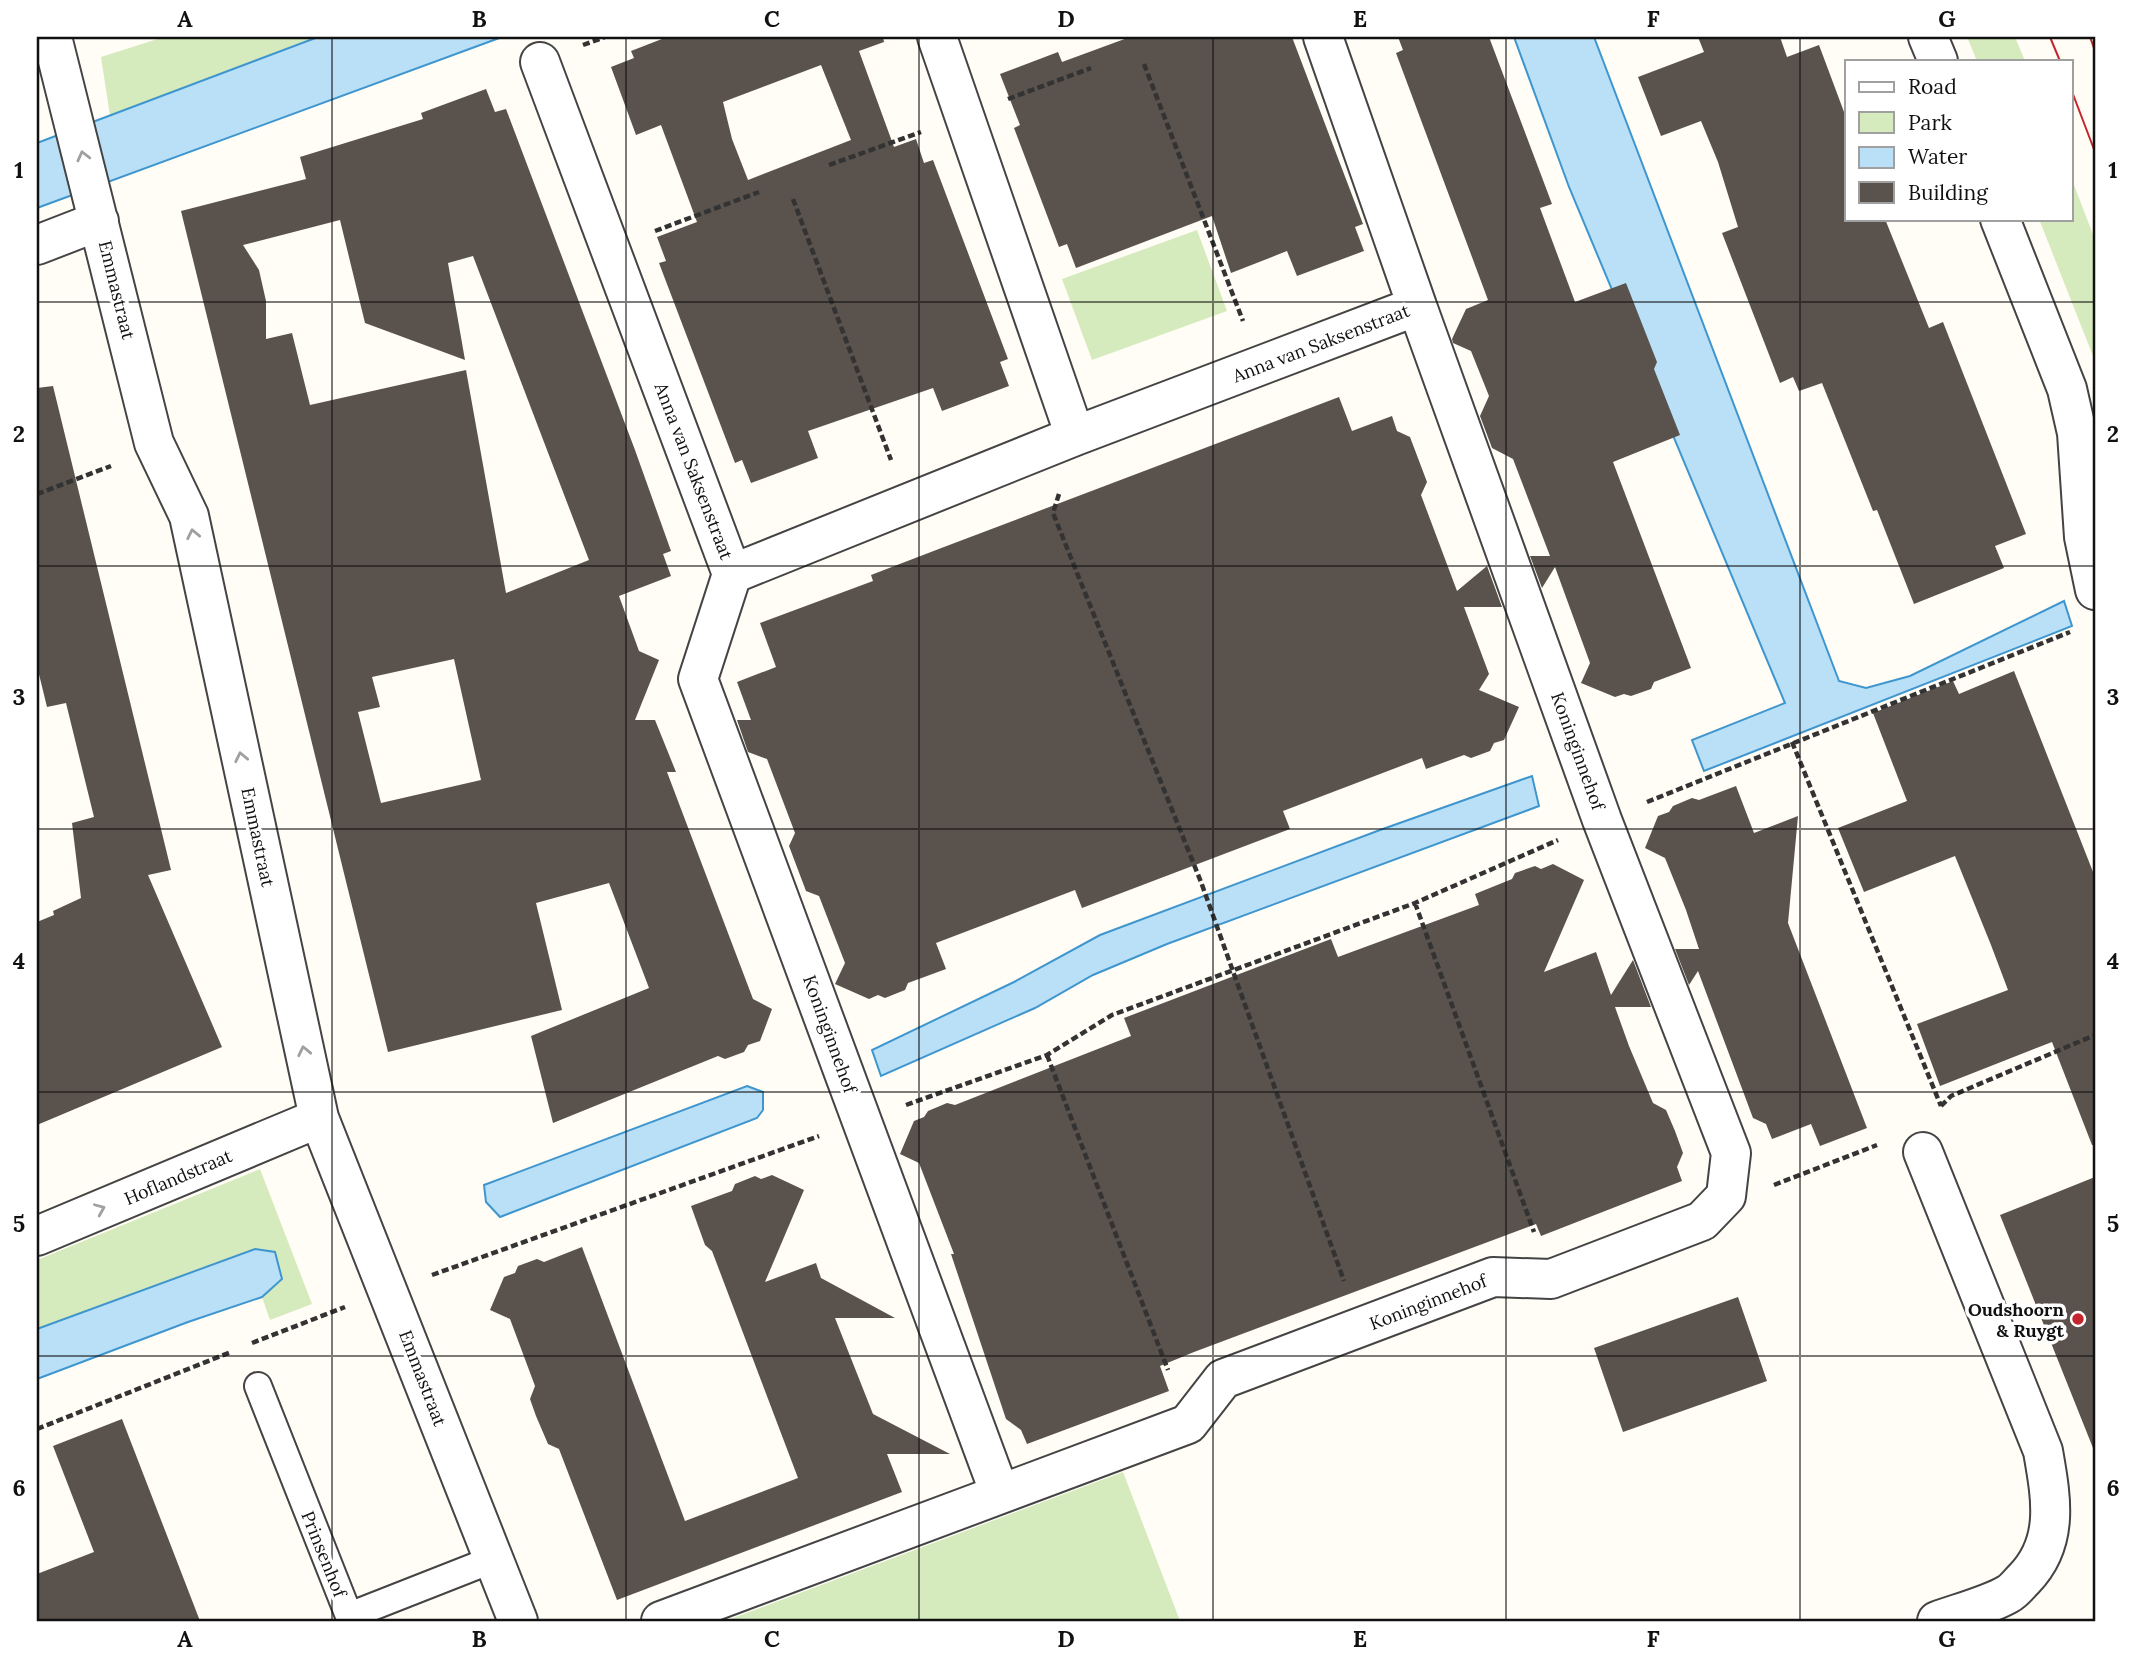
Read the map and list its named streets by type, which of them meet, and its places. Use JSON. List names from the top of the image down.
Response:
{
  "streets": {
    "street": [
      "Emmastraat",
      "Anna van Saksenstraat",
      "Koninginnehof",
      "Hoflandstraat"
    ],
    "lane": ["Prinsenhof"]
  },
  "crossings": [
    ["Emmastraat", "Hoflandstraat"],
    ["Emmastraat", "Prinsenhof"],
    ["Anna van Saksenstraat", "Koninginnehof"]
  ],
  "one_way": ["Emmastraat", "Hoflandstraat"],
  "places": ["Oudshoorn & Ruygt"],
  "legend": [
    "Road",
    "Park",
    "Water",
    "Building"
  ],
  "grid": {
    "columns": [
      "A",
      "B",
      "C",
      "D",
      "E",
      "F",
      "G"
    ],
    "rows": [
      "1",
      "2",
      "3",
      "4",
      "5",
      "6"
    ]
  }
}
